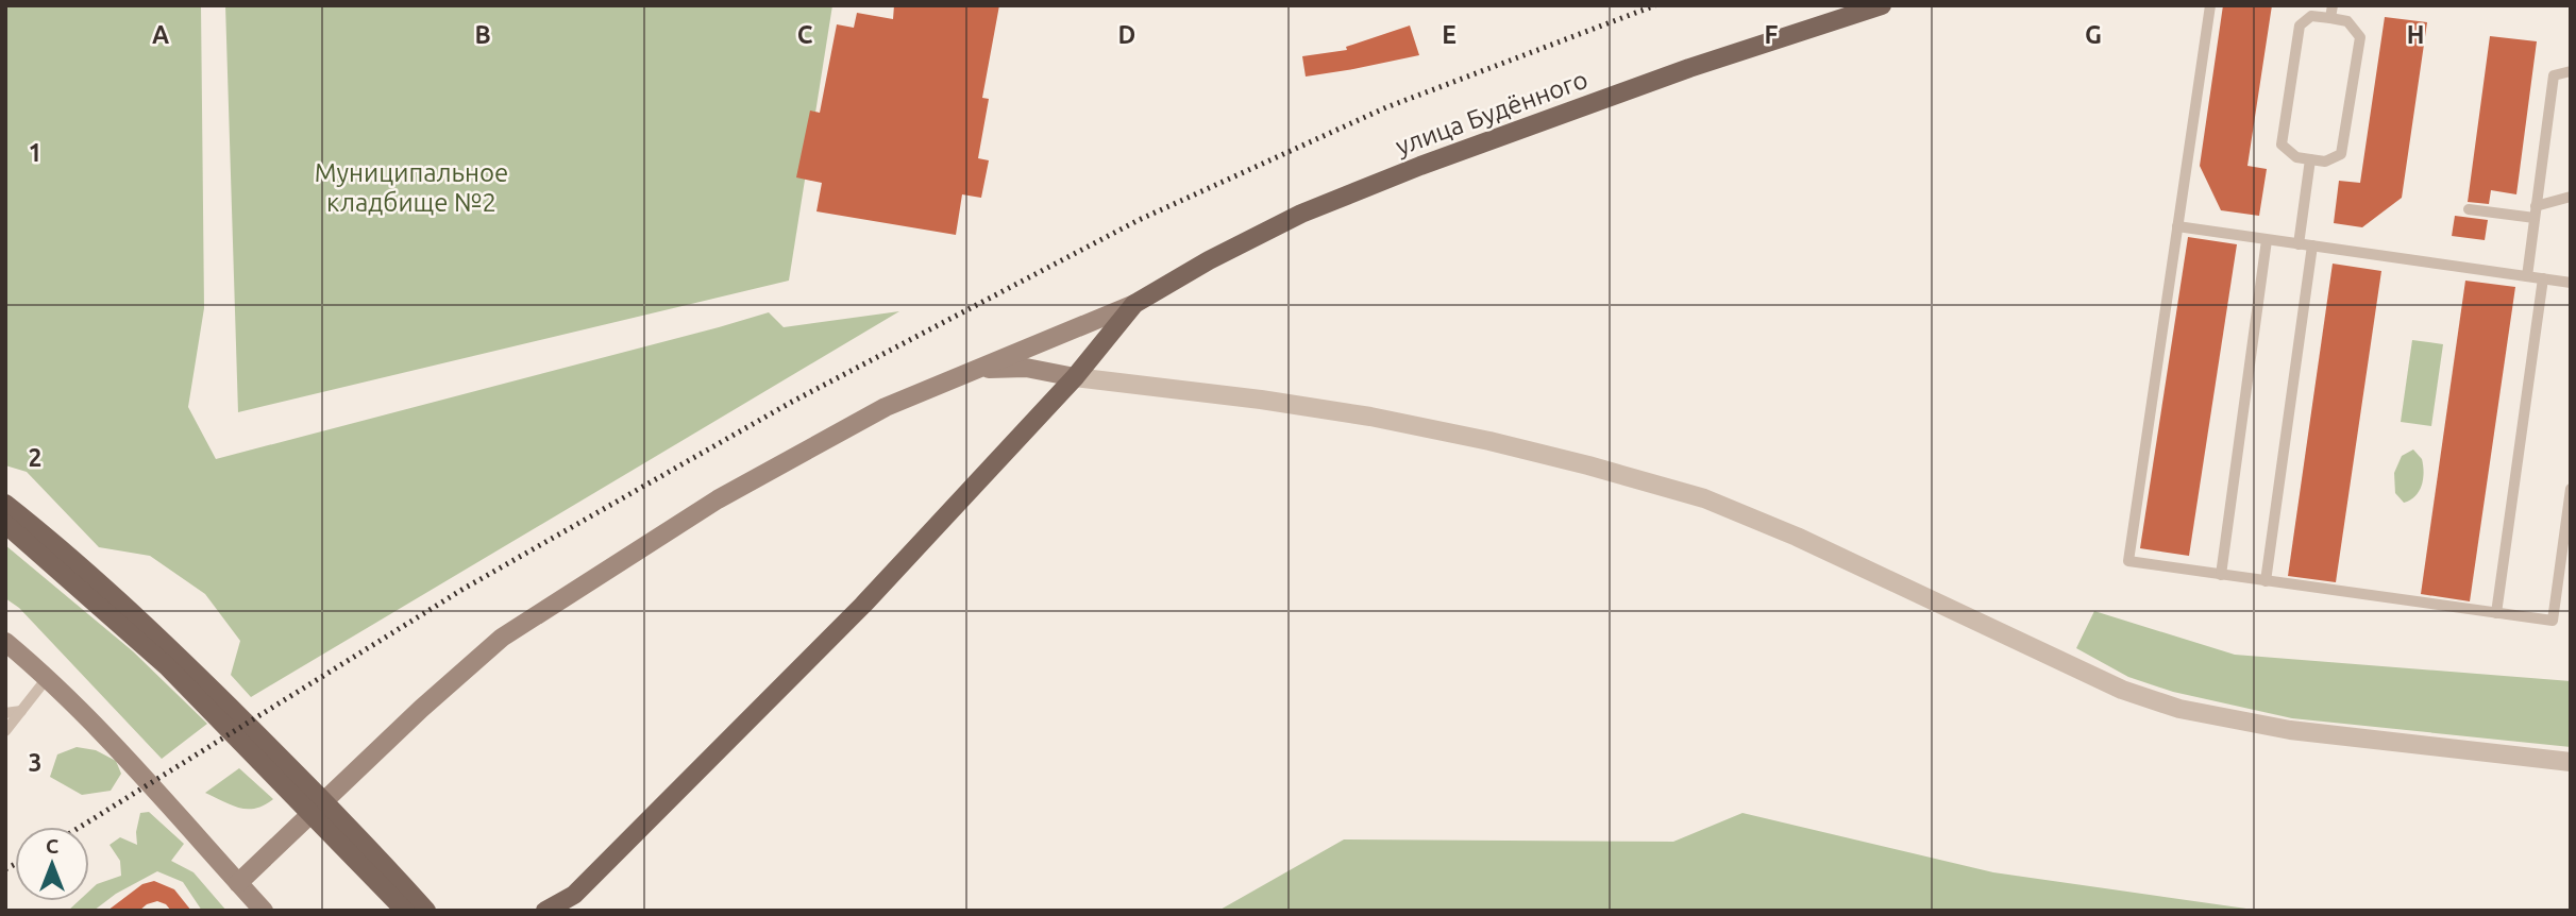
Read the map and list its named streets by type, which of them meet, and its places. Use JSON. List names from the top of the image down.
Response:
{
  "streets": {
    "main road": ["улица Будённого"]
  },
  "parks": ["Муниципальное кладбище №2"],
  "north": "top",
  "grid": {
    "columns": [
      "A",
      "B",
      "C",
      "D",
      "E",
      "F",
      "G",
      "H"
    ],
    "rows": ["1", "2", "3"]
  }
}
